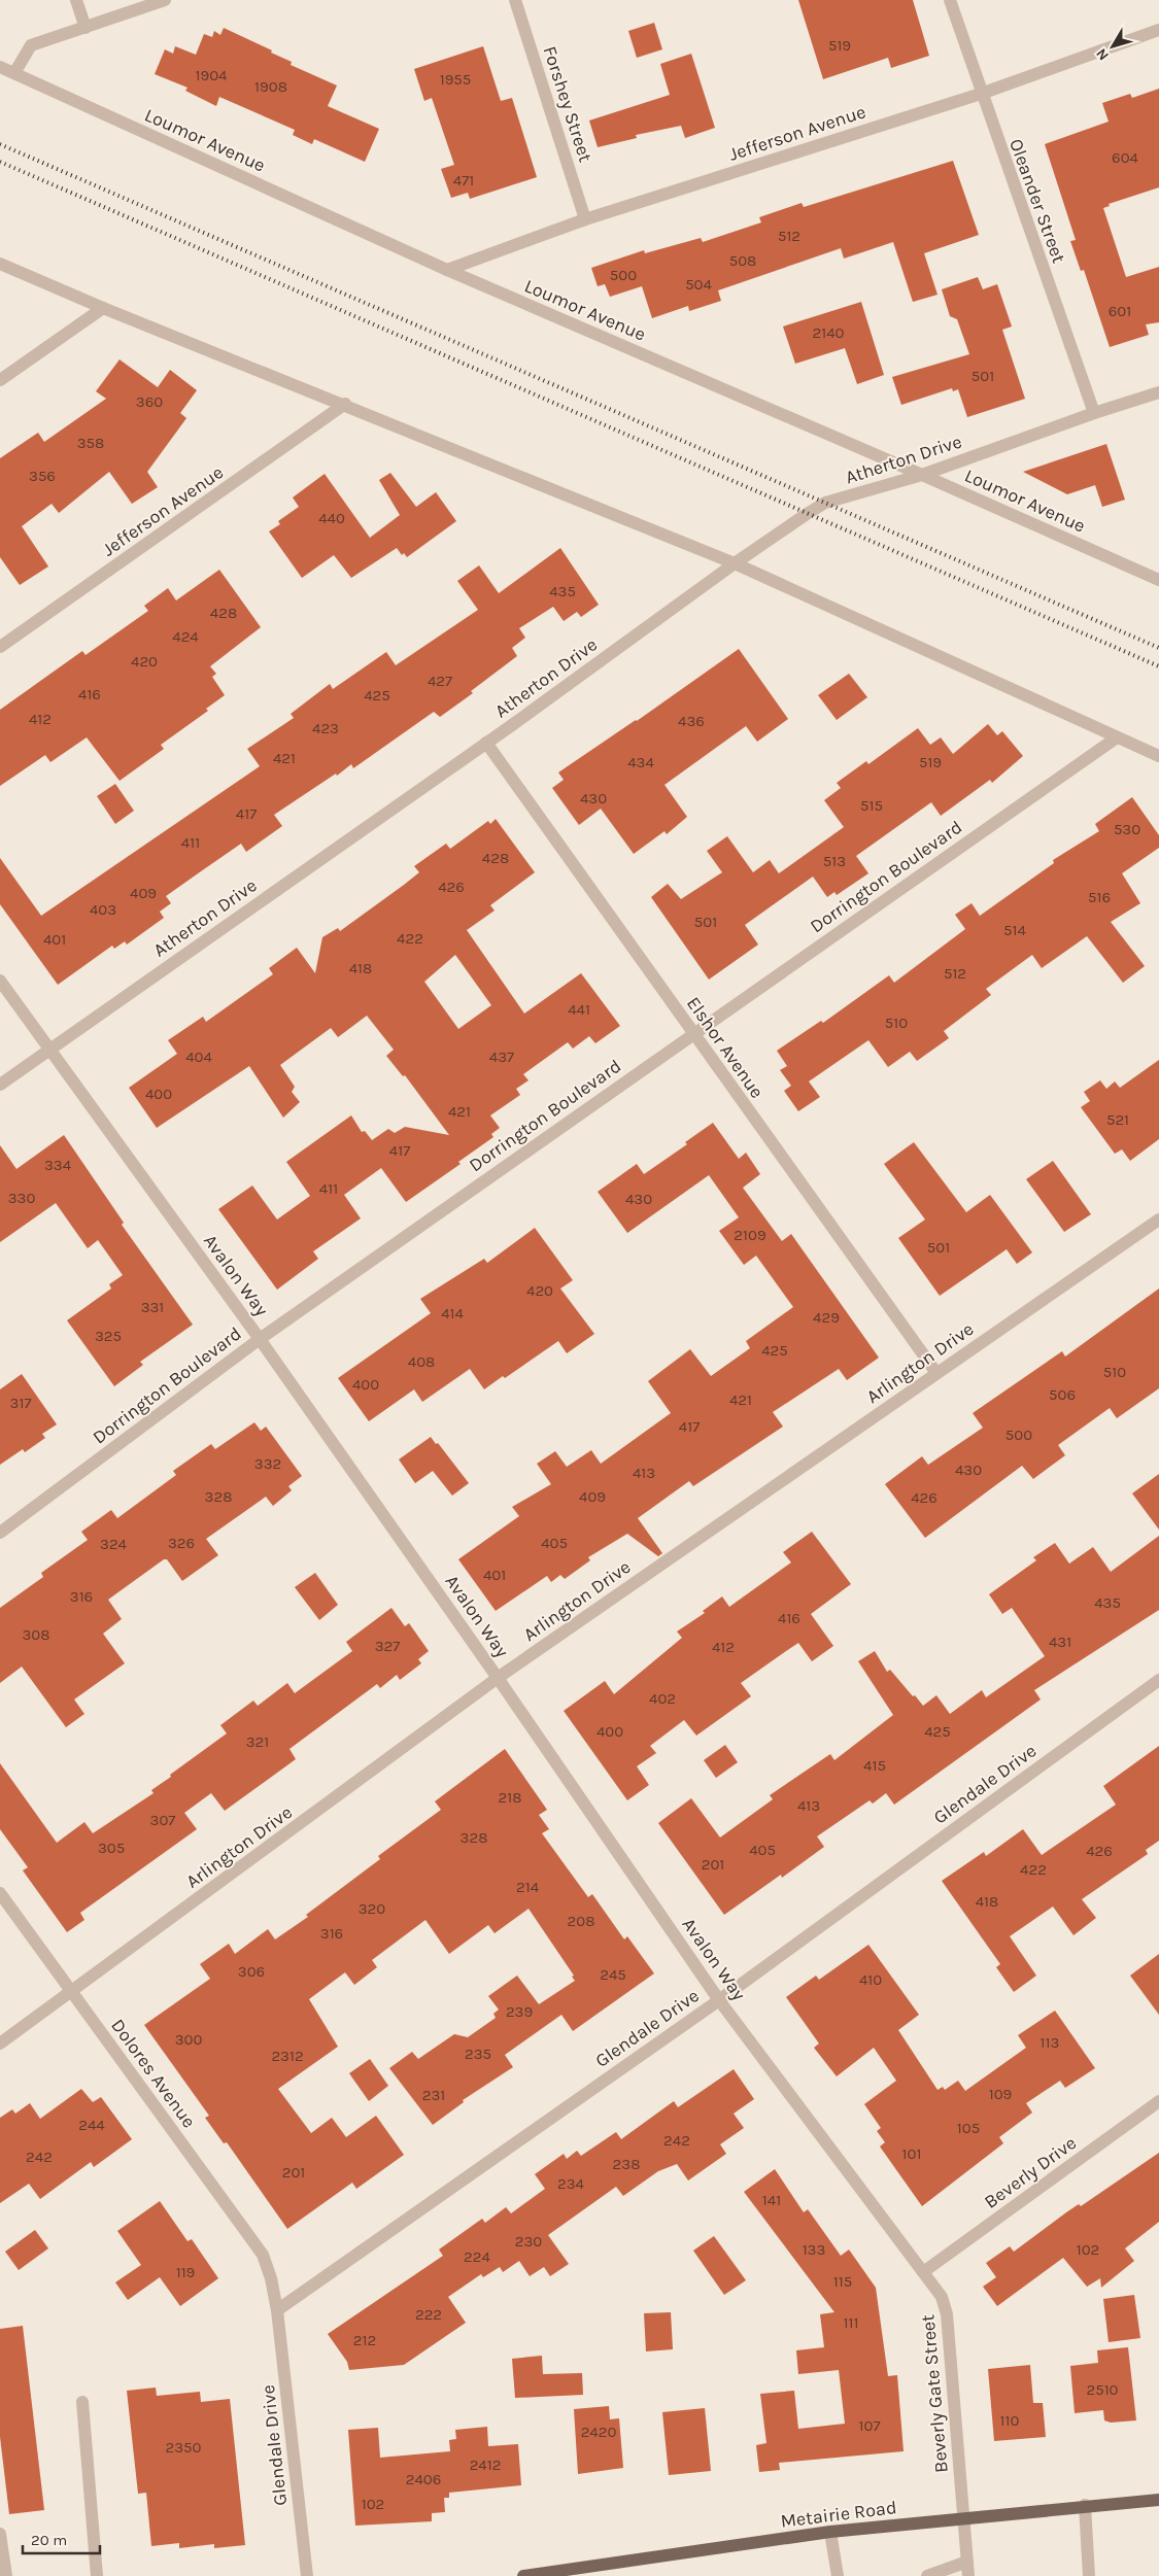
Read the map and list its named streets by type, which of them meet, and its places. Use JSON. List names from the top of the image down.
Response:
{
  "streets": {
    "main road": ["Metairie Road"],
    "street": [
      "Forshey Street",
      "Jefferson Avenue",
      "Loumor Avenue",
      "Oleander Street",
      "Atherton Drive",
      "Dorrington Boulevard",
      "Elshor Avenue",
      "Avalon Way",
      "Arlington Drive",
      "Glendale Drive",
      "Dolores Avenue",
      "Beverly Drive",
      "Beverly Gate Street"
    ]
  },
  "crossings": [
    ["Forshey Street", "Jefferson Avenue"],
    ["Jefferson Avenue", "Loumor Avenue"],
    ["Jefferson Avenue", "Oleander Street"],
    ["Loumor Avenue", "Atherton Drive"],
    ["Oleander Street", "Atherton Drive"],
    ["Atherton Drive", "Elshor Avenue"],
    ["Atherton Drive", "Avalon Way"],
    ["Dorrington Boulevard", "Elshor Avenue"],
    ["Dorrington Boulevard", "Avalon Way"],
    ["Elshor Avenue", "Arlington Drive"],
    ["Avalon Way", "Arlington Drive"],
    ["Avalon Way", "Glendale Drive"],
    ["Avalon Way", "Beverly Drive"],
    ["Avalon Way", "Beverly Gate Street"],
    ["Arlington Drive", "Dolores Avenue"],
    ["Glendale Drive", "Dolores Avenue"],
    ["Beverly Drive", "Beverly Gate Street"],
    ["Beverly Gate Street", "Metairie Road"]
  ],
  "house_numbers": [
    "519",
    "1904",
    "1955",
    "1908",
    "604",
    "471",
    "512",
    "508",
    "500",
    "504",
    "601",
    "2140",
    "501",
    "360",
    "358",
    "356",
    "440",
    "435",
    "428",
    "424",
    "420",
    "427",
    "416",
    "425",
    "412",
    "436",
    "423",
    "421",
    "434",
    "519",
    "430",
    "515",
    "417",
    "530",
    "411",
    "428",
    "513",
    "426",
    "409",
    "516",
    "403",
    "501",
    "514",
    "422",
    "401",
    "418",
    "512",
    "441",
    "510",
    "404",
    "437",
    "400",
    "421",
    "521",
    "417",
    "334",
    "411",
    "330",
    "430",
    "2109",
    "501",
    "420",
    "331",
    "414",
    "429",
    "325",
    "425",
    "408",
    "510",
    "400",
    "506",
    "421",
    "317",
    "417",
    "500",
    "332",
    "430",
    "413",
    "328",
    "409",
    "426",
    "326",
    "405",
    "324",
    "401",
    "316",
    "435",
    "416",
    "308",
    "431",
    "327",
    "412",
    "402",
    "400",
    "425",
    "321",
    "415",
    "218",
    "413",
    "307",
    "328",
    "305",
    "405",
    "426",
    "201",
    "422",
    "214",
    "418",
    "320",
    "208",
    "316",
    "306",
    "245",
    "410",
    "239",
    "300",
    "113",
    "235",
    "2312",
    "109",
    "231",
    "244",
    "105",
    "242",
    "101",
    "242",
    "238",
    "201",
    "234",
    "141",
    "230",
    "133",
    "102",
    "224",
    "119",
    "115",
    "222",
    "111",
    "212",
    "2510",
    "110",
    "107",
    "2420",
    "2350",
    "2412",
    "2406",
    "102"
  ],
  "scale_bar": "20 m",
  "north": "bottom left"
}
